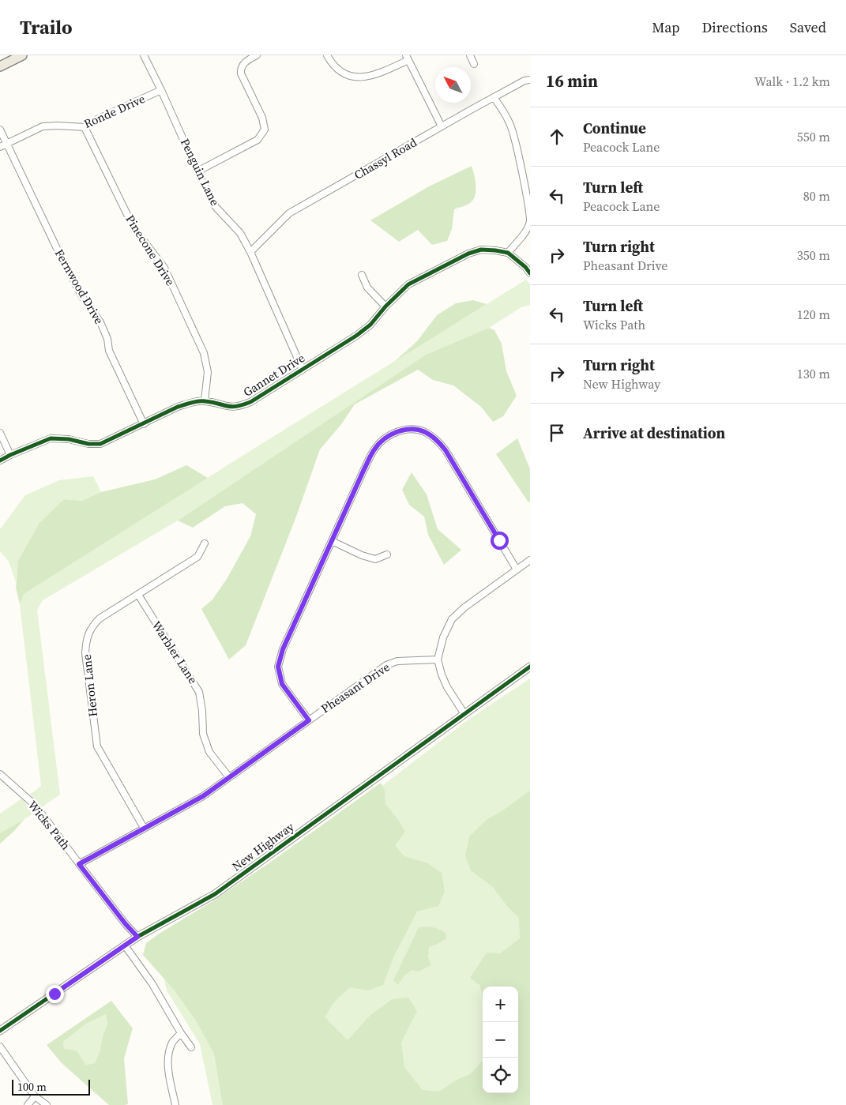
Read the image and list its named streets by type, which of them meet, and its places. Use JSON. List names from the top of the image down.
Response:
{
  "streets": {
    "street": [
      "Ronde Drive",
      "Chassyl Road",
      "Penguin Lane",
      "Pinecone Drive",
      "Fernwood Drive",
      "Gannet Drive",
      "Warbler Lane",
      "Heron Lane",
      "Pheasant Drive",
      "Wicks Path",
      "New Highway"
    ]
  },
  "crossings": [
    ["Ronde Drive", "Penguin Lane"],
    ["Ronde Drive", "Pinecone Drive"],
    ["Ronde Drive", "Fernwood Drive"],
    ["Chassyl Road", "Penguin Lane"],
    ["Penguin Lane", "Gannet Drive"],
    ["Pinecone Drive", "Gannet Drive"],
    ["Fernwood Drive", "Gannet Drive"],
    ["Warbler Lane", "Heron Lane"],
    ["Warbler Lane", "Pheasant Drive"],
    ["Heron Lane", "Pheasant Drive"],
    ["Pheasant Drive", "Wicks Path"],
    ["Wicks Path", "New Highway"]
  ],
  "scale_bar": "100 m",
  "north": "top left",
  "page": {
    "header": "Trailo",
    "nav": ["Map", "Directions", "Saved"],
    "heading": ["16 min", "Walk · 1.2 km"],
    "list": [
      ["Continue", "Peacock Lane", "550 m"],
      ["Turn left", "Peacock Lane", "80 m"],
      ["Turn right", "Pheasant Drive", "350 m"],
      ["Turn left", "Wicks Path", "120 m"],
      ["Turn right", "New Highway", "130 m"],
      "Arrive at destination"
    ],
    "map_buttons": ["+", "−"],
    "scale": "100 m"
  }
}
